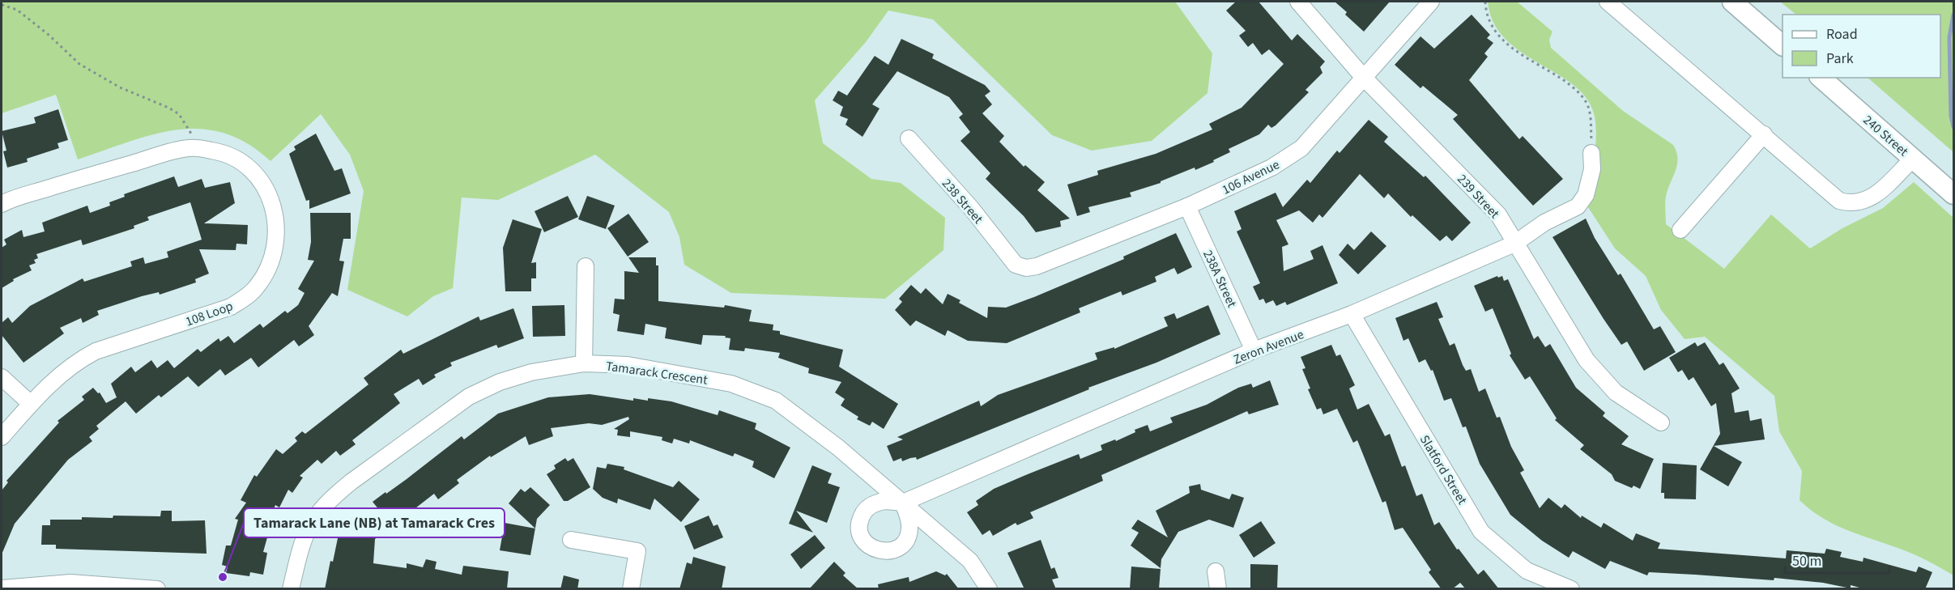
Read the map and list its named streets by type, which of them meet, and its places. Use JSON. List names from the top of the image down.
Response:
{
  "streets": {
    "main road": ["240 Street"],
    "street": [
      "106 Avenue",
      "239 Street",
      "238 Street",
      "238A Street",
      "108 Loop",
      "Zeron Avenue",
      "Tamarack Crescent",
      "Slatford Street"
    ]
  },
  "crossings": [
    ["106 Avenue", "239 Street"],
    ["106 Avenue", "238 Street"],
    ["106 Avenue", "238A Street"],
    ["239 Street", "Zeron Avenue"],
    ["238A Street", "Zeron Avenue"],
    ["Zeron Avenue", "Tamarack Crescent"],
    ["Zeron Avenue", "Slatford Street"]
  ],
  "places": ["Tamarack Lane (NB) at Tamarack Cres"],
  "legend": ["Road", "Park"],
  "scale_bar": "50 m"
}
